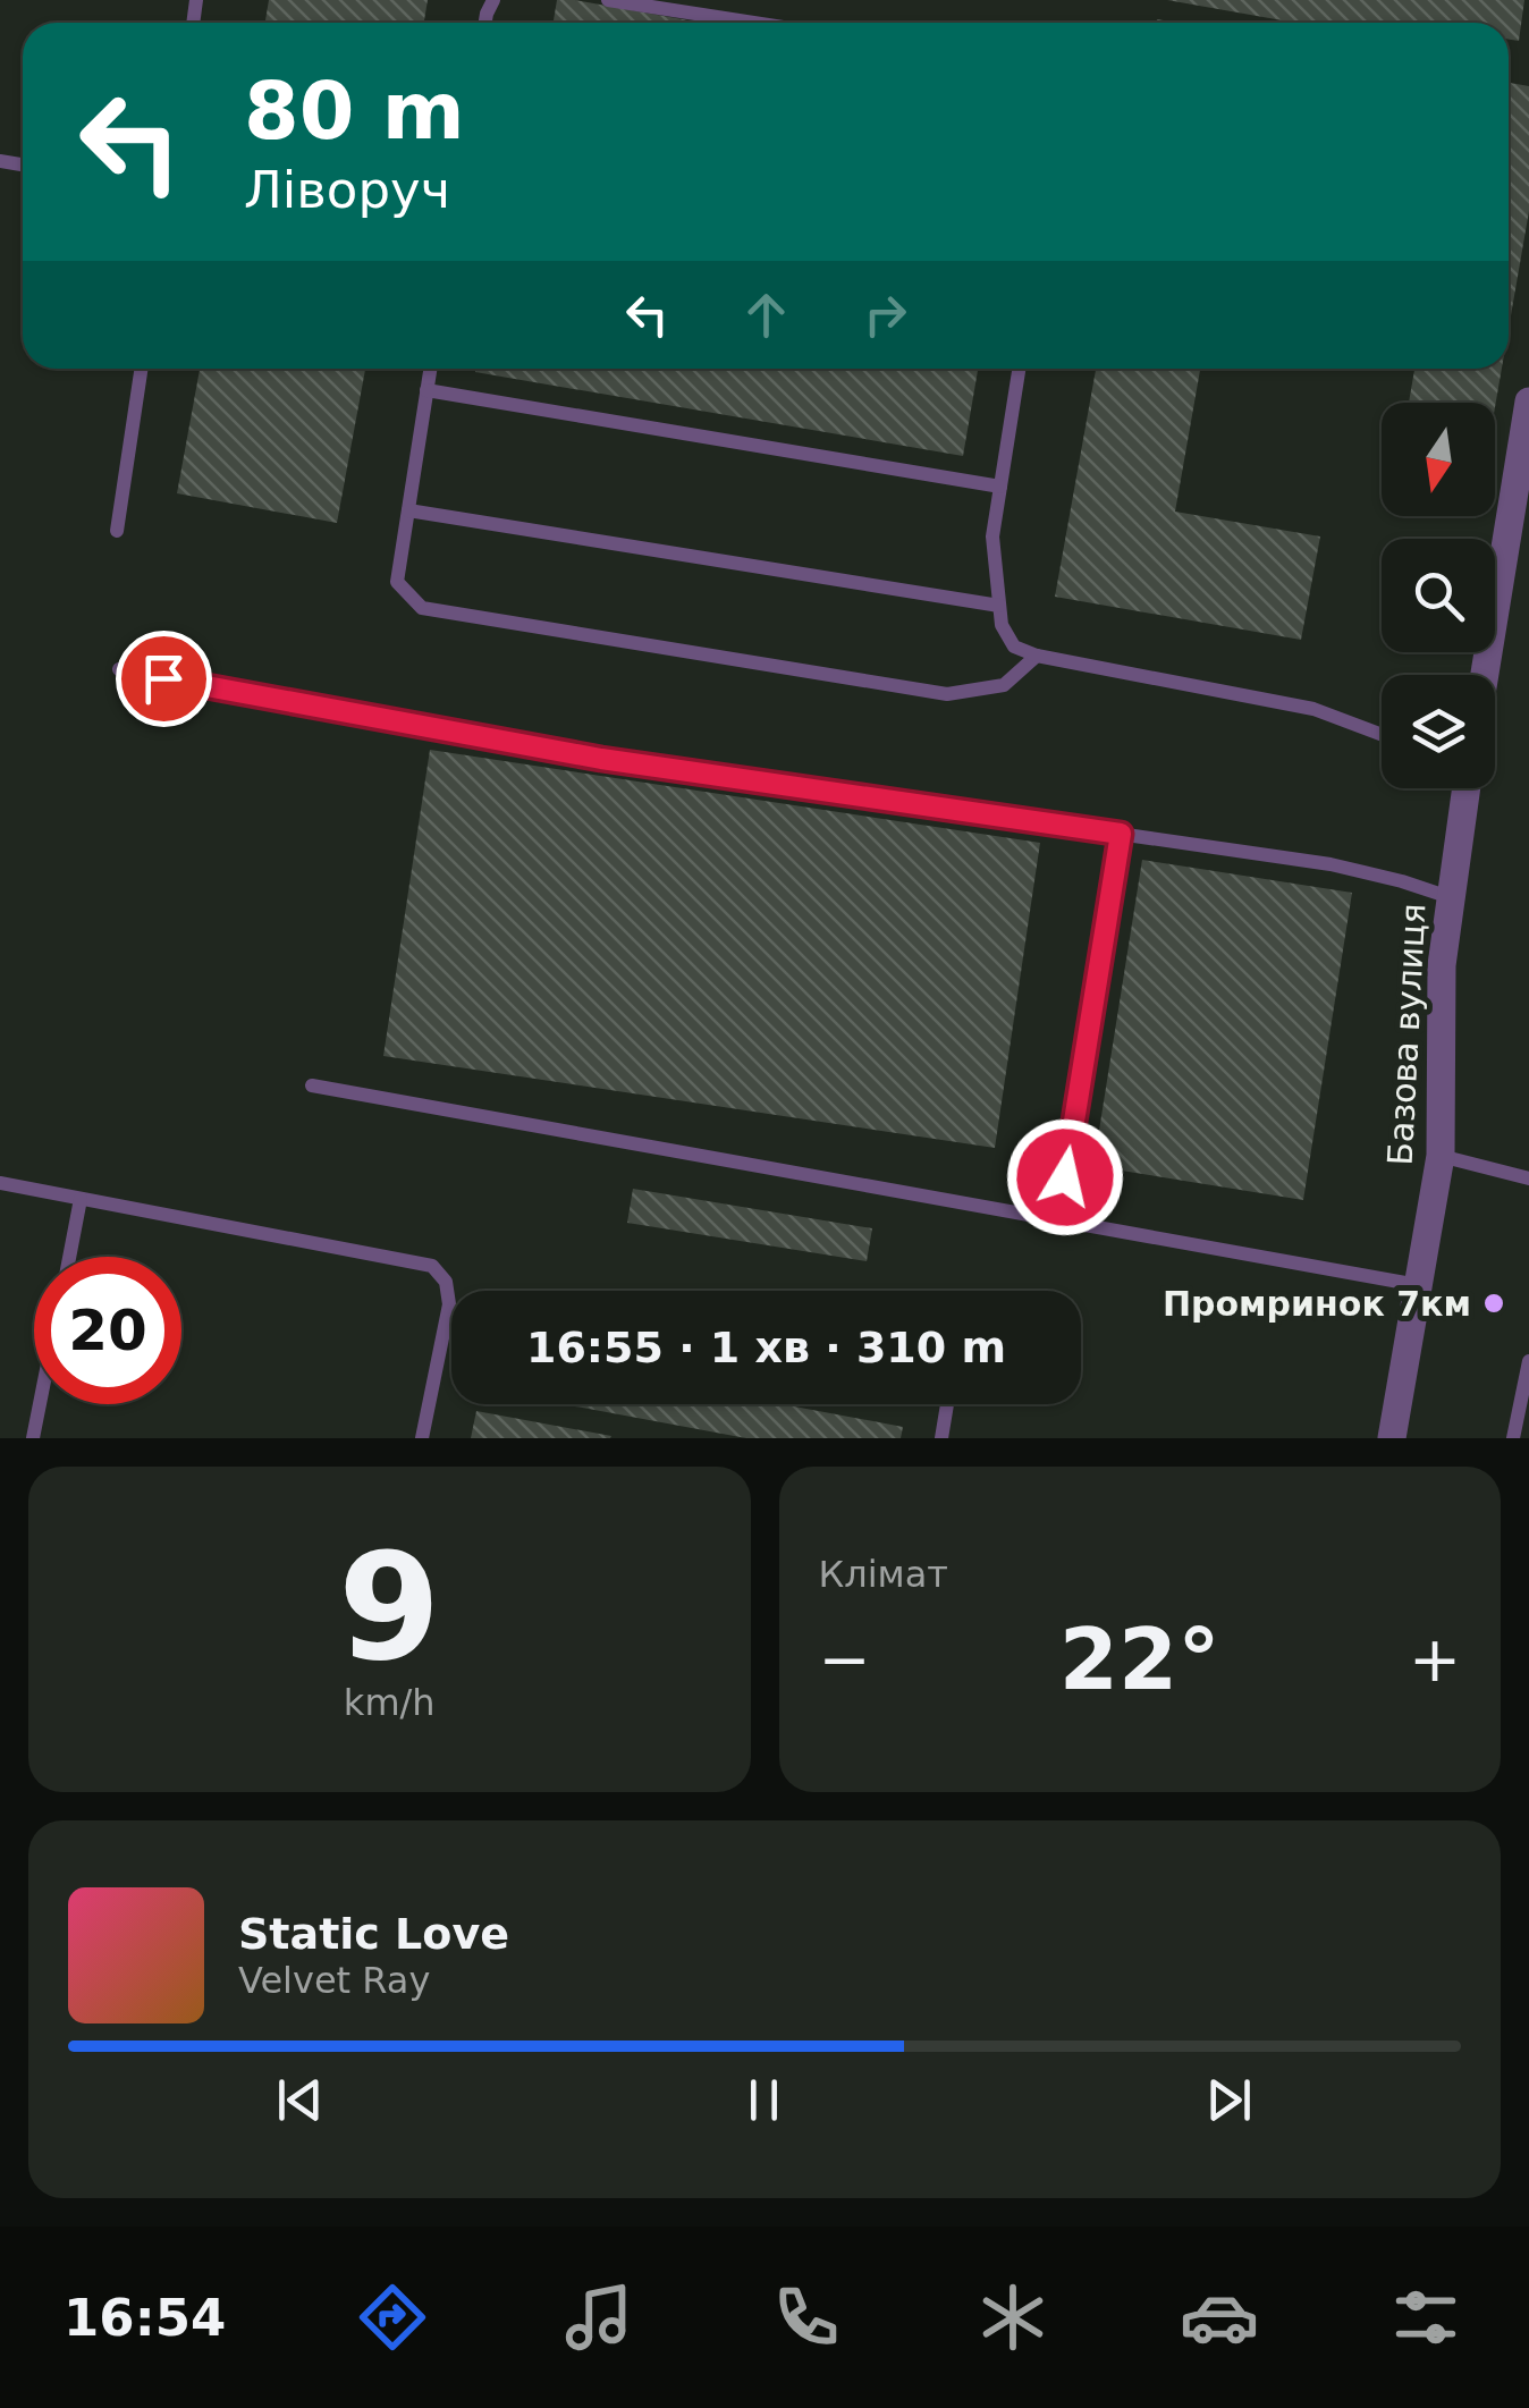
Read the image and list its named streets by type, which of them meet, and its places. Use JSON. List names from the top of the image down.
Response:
{
  "streets": {
    "street": ["Базова вулиця"]
  },
  "places": ["Промринок 7км"],
  "north": "bottom",
  "page": {
    "turn": ["80 m", "Ліворуч"],
    "limit": "20",
    "trip": "16:55 · 1 хв · 310 m",
    "tile": [
      ["9", "km/h"],
      "Клімат"
    ],
    "heat": ["−", "22°", "+"],
    "song": ["Static Love", "Velvet Ray"],
    "tabs": "16:54"
  }
}
